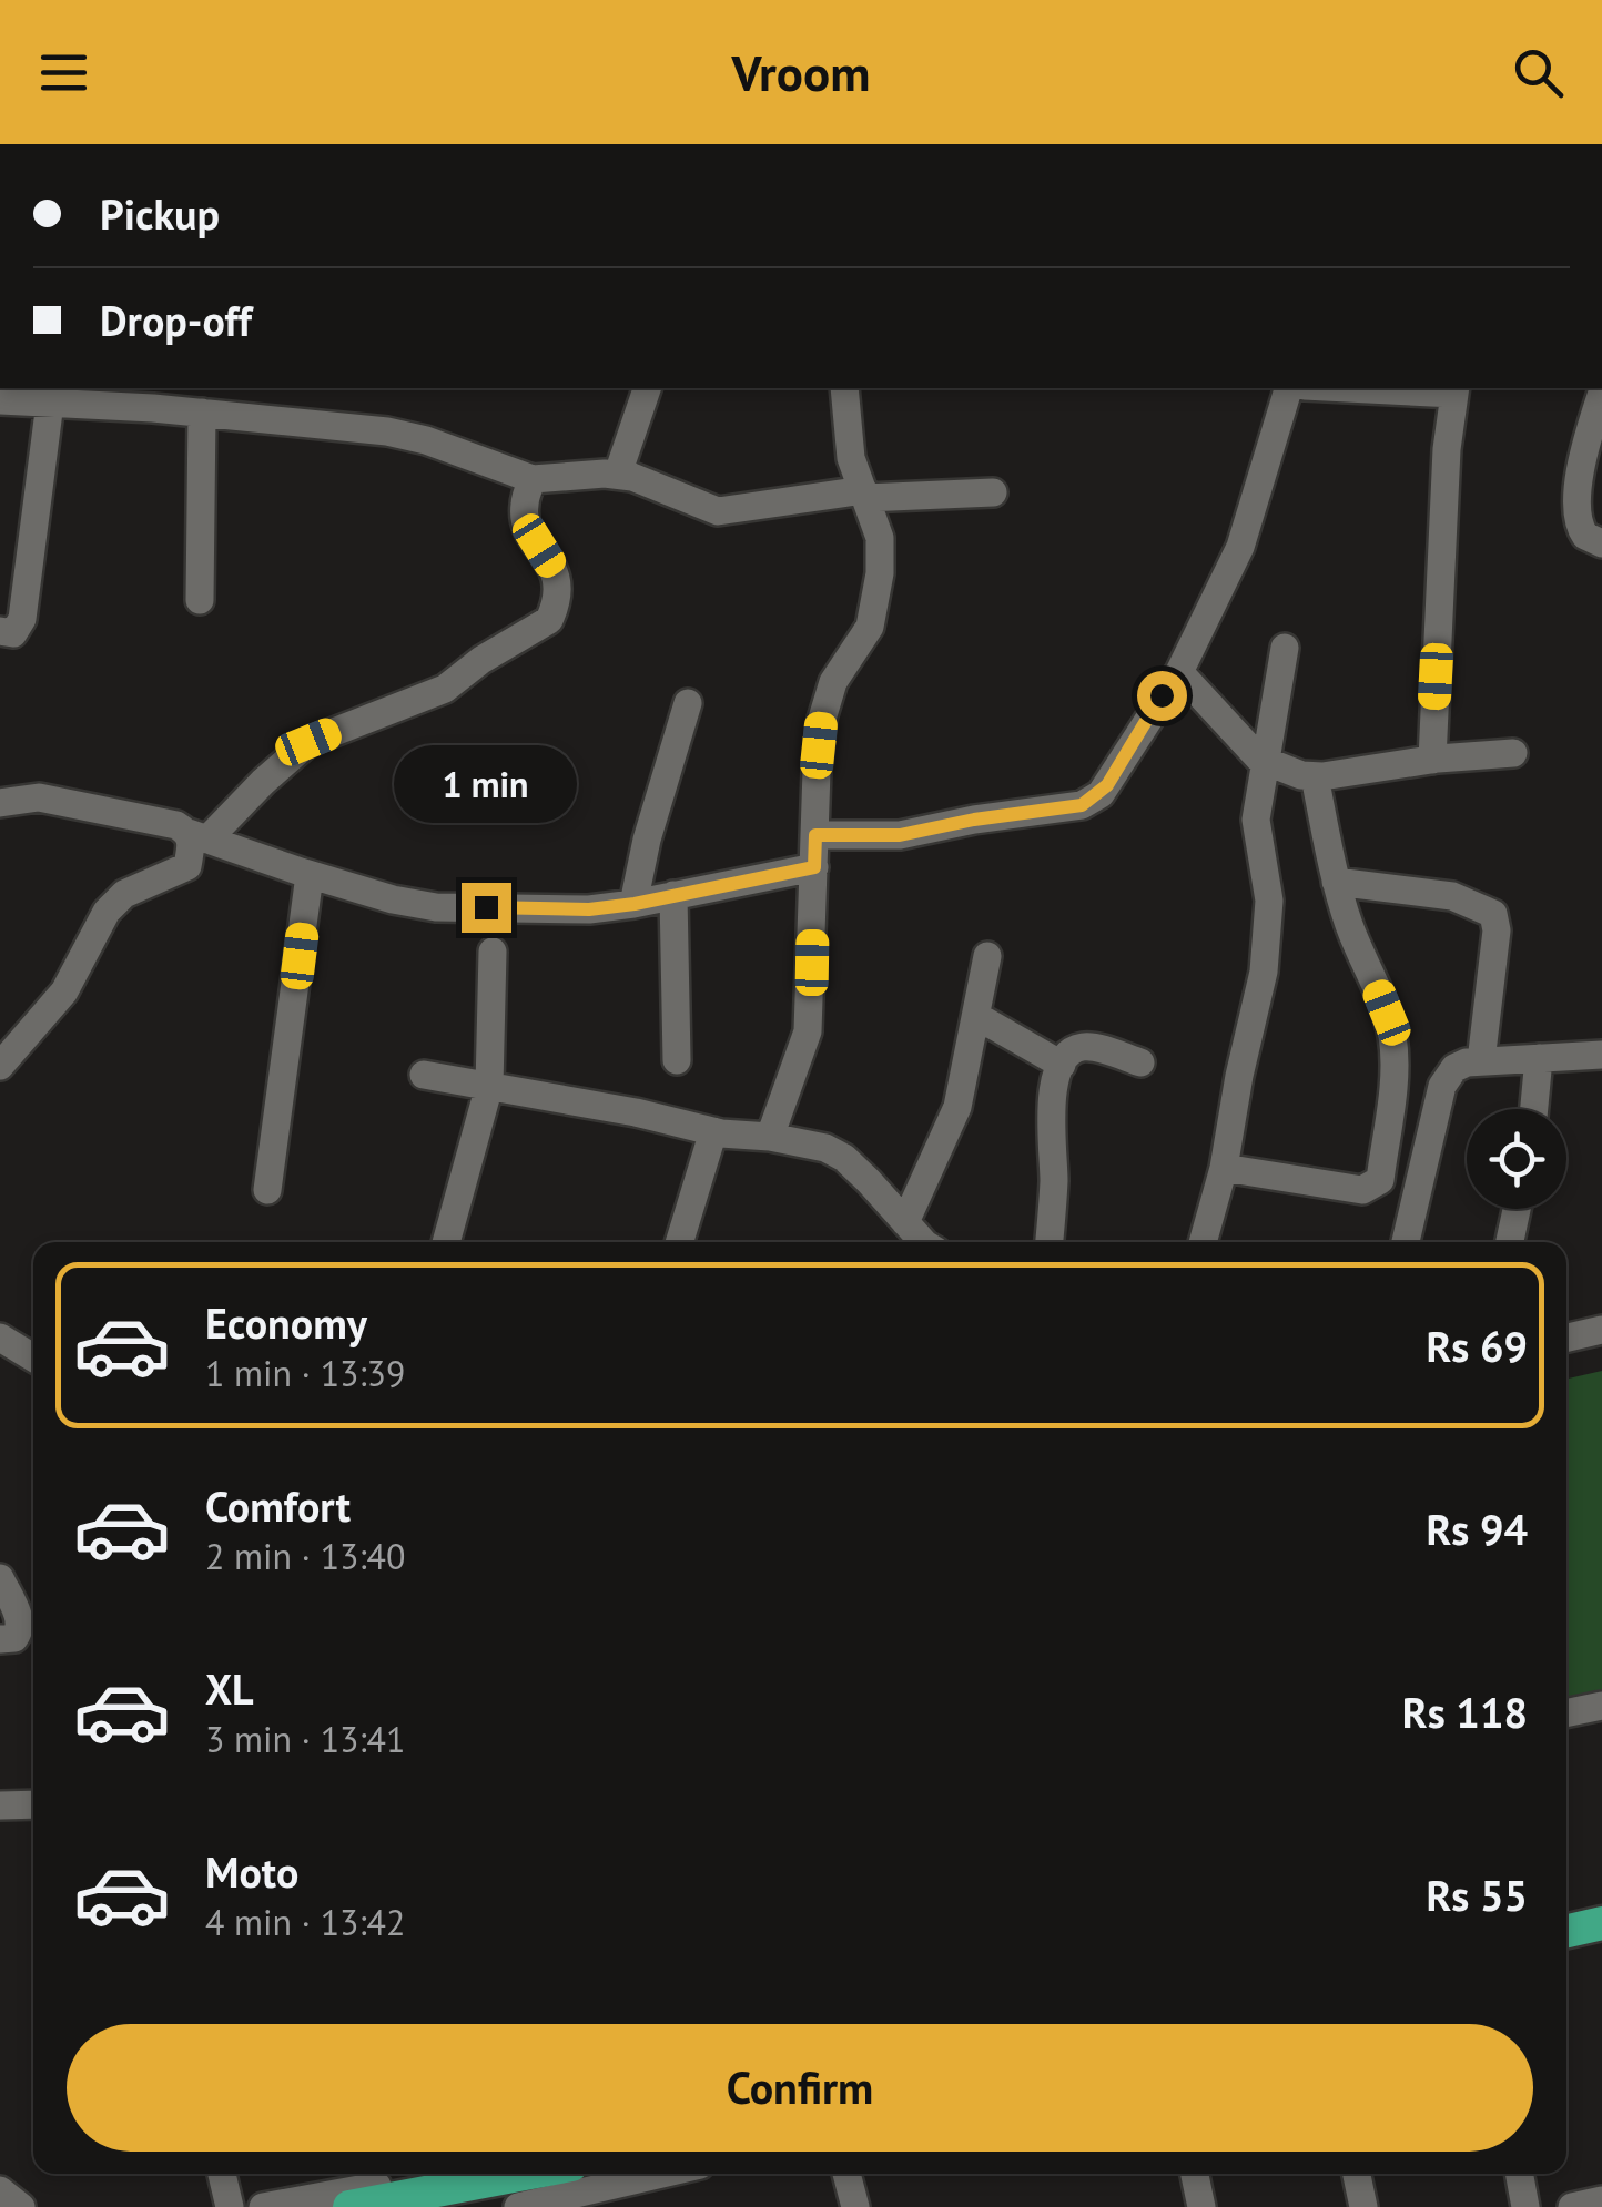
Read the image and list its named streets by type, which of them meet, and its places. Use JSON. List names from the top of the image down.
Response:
{
  "page": {
    "header": "Vroom",
    "banner": ["Pickup", "Drop-off"],
    "bubble": "1 min",
    "list": [
      {
        "name": "Economy",
        "note": "1 min · 13:39",
        "value": "Rs 69"
      },
      {
        "name": "Comfort",
        "note": "2 min · 13:40",
        "value": "Rs 94"
      },
      {
        "name": "XL",
        "note": "3 min · 13:41",
        "value": "Rs 118"
      },
      {
        "name": "Moto",
        "note": "4 min · 13:42",
        "value": "Rs 55"
      }
    ],
    "buttons": "Confirm"
  }
}
